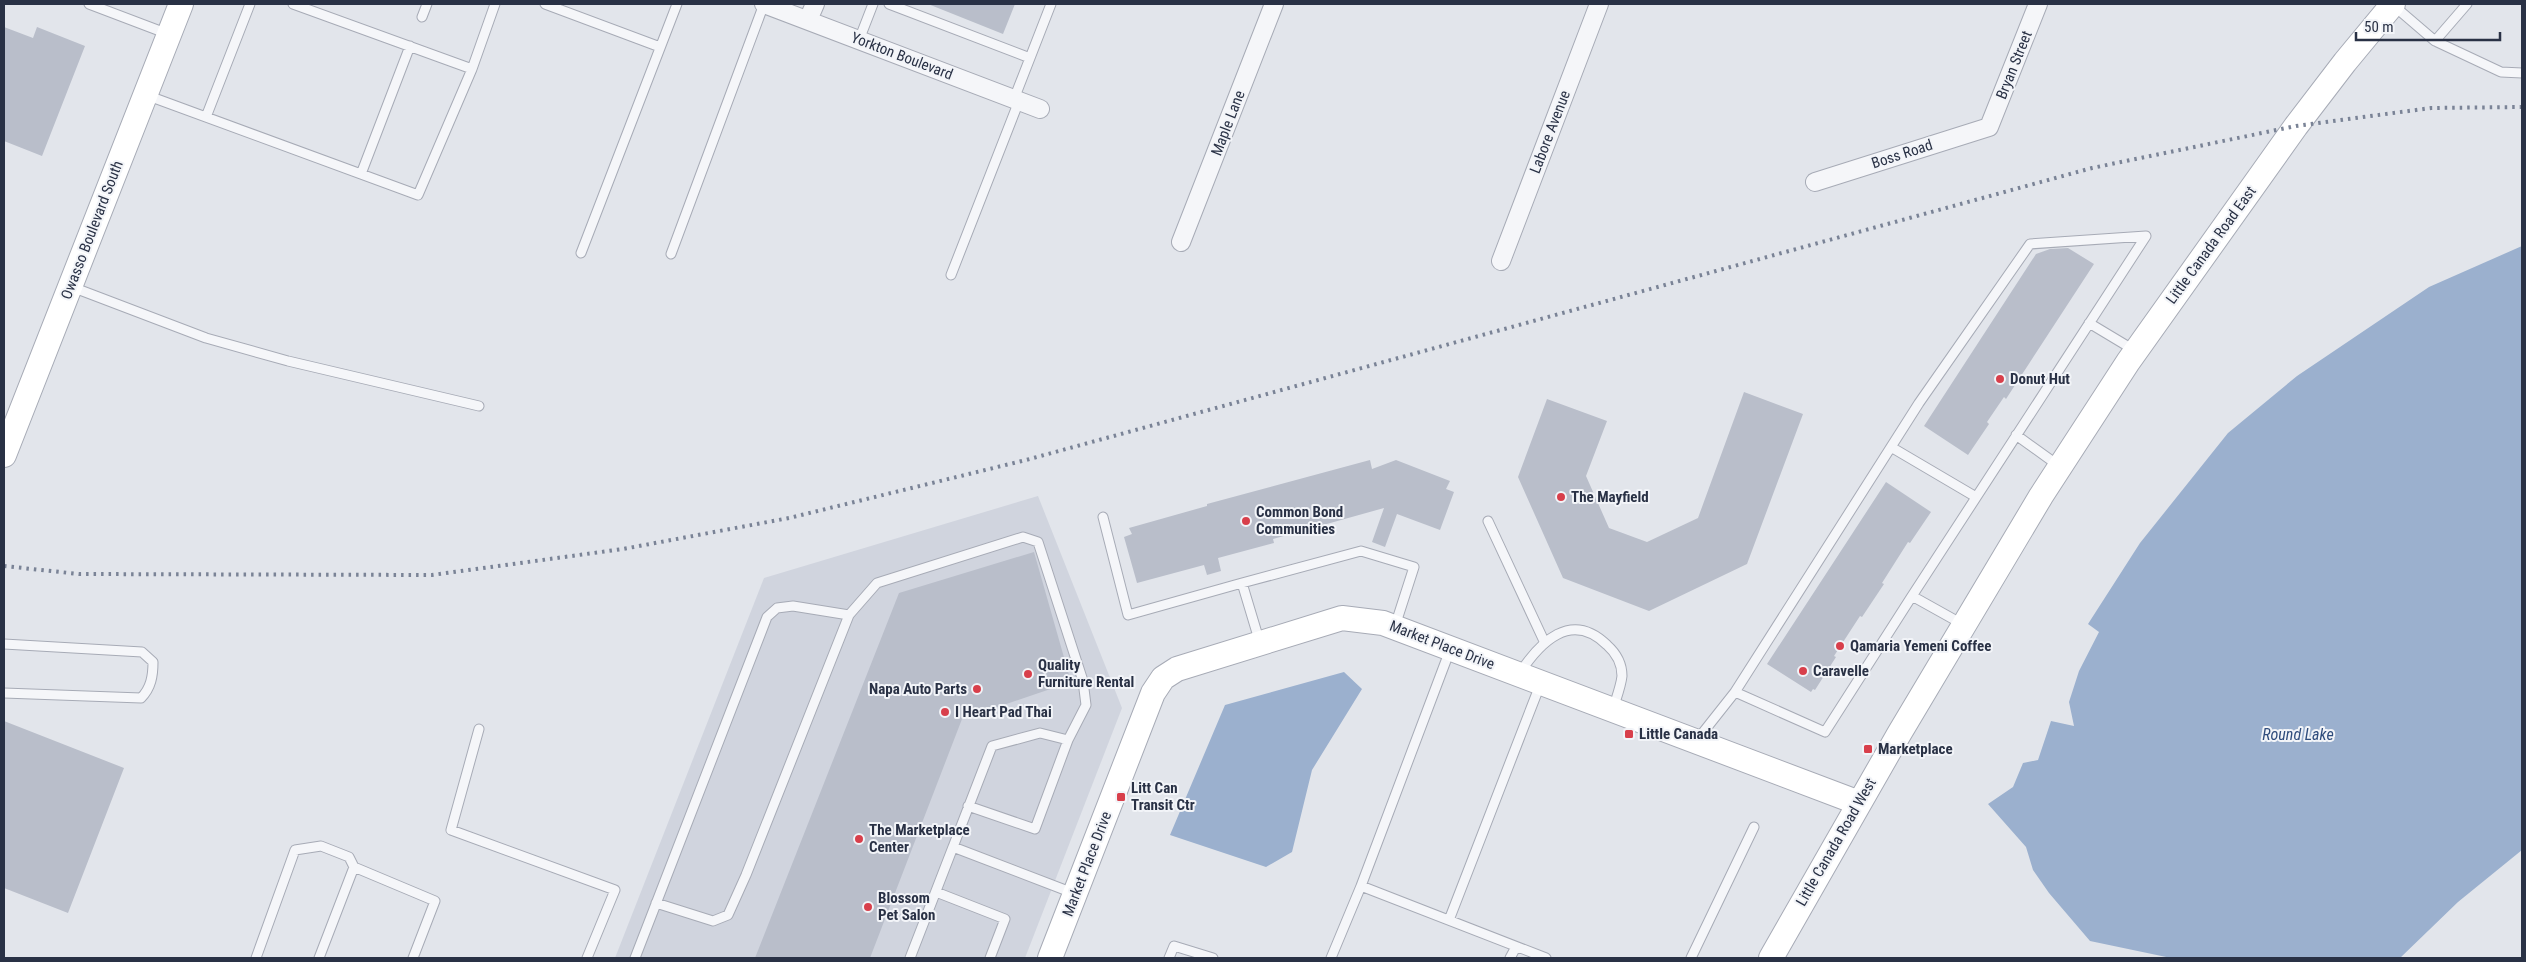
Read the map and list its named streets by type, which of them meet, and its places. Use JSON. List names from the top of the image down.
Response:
{
  "streets": {
    "street": [
      "Yorkton Boulevard",
      "Bryan Street",
      "Maple Lane",
      "Labore Avenue",
      "Boss Road",
      "Owasso Boulevard South",
      "Little Canada Road East",
      "Market Place Drive",
      "Little Canada Road West"
    ]
  },
  "crossings": [
    ["Bryan Street", "Boss Road"],
    ["Little Canada Road East", "Little Canada Road West"],
    ["Market Place Drive", "Little Canada Road West"]
  ],
  "water": ["Round Lake"],
  "places": {
    "other": [
      "Donut Hut",
      "The Mayfield",
      "Common Bond Communities",
      "Qamaria Yemeni Coffee",
      "Caravelle",
      "Quality Furniture Rental",
      "Napa Auto Parts",
      "I Heart Pad Thai",
      "The Marketplace Center",
      "Blossom Pet Salon"
    ],
    "transit": ["Little Canada", "Marketplace", "Litt Can Transit Ctr"]
  },
  "scale_bar": "50 m"
}
